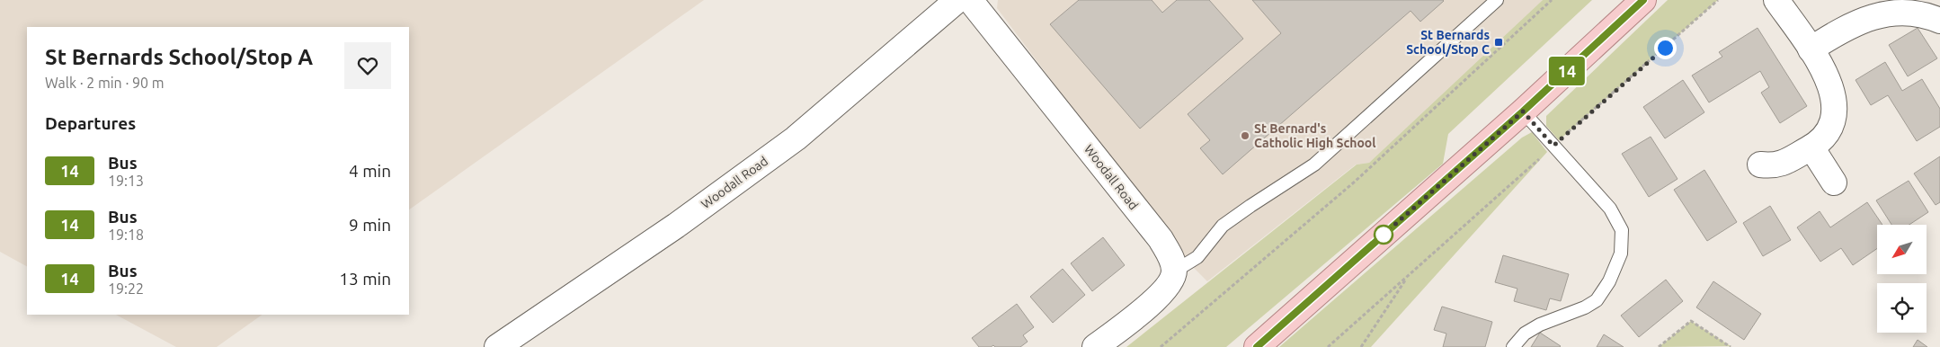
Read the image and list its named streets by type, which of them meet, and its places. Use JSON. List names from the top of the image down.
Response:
{
  "streets": {
    "street": ["Woodall Road"]
  },
  "places": {
    "transit": ["St Bernards School/Stop C"],
    "other": ["St Bernard's Catholic High School"]
  },
  "lines": ["bus line 14"],
  "north": "bottom left",
  "page": {
    "on_map": "14",
    "heading": [
      ["St Bernards School/Stop A", "Walk · 2 min · 90 m"],
      "Departures"
    ],
    "list": [
      {
        "mark": "14",
        "name": "Bus",
        "note": "19:13",
        "value": "4 min"
      },
      {
        "mark": "14",
        "name": "Bus",
        "note": "19:18",
        "value": "9 min"
      },
      {
        "mark": "14",
        "name": "Bus",
        "note": "19:22",
        "value": "13 min"
      }
    ]
  }
}
